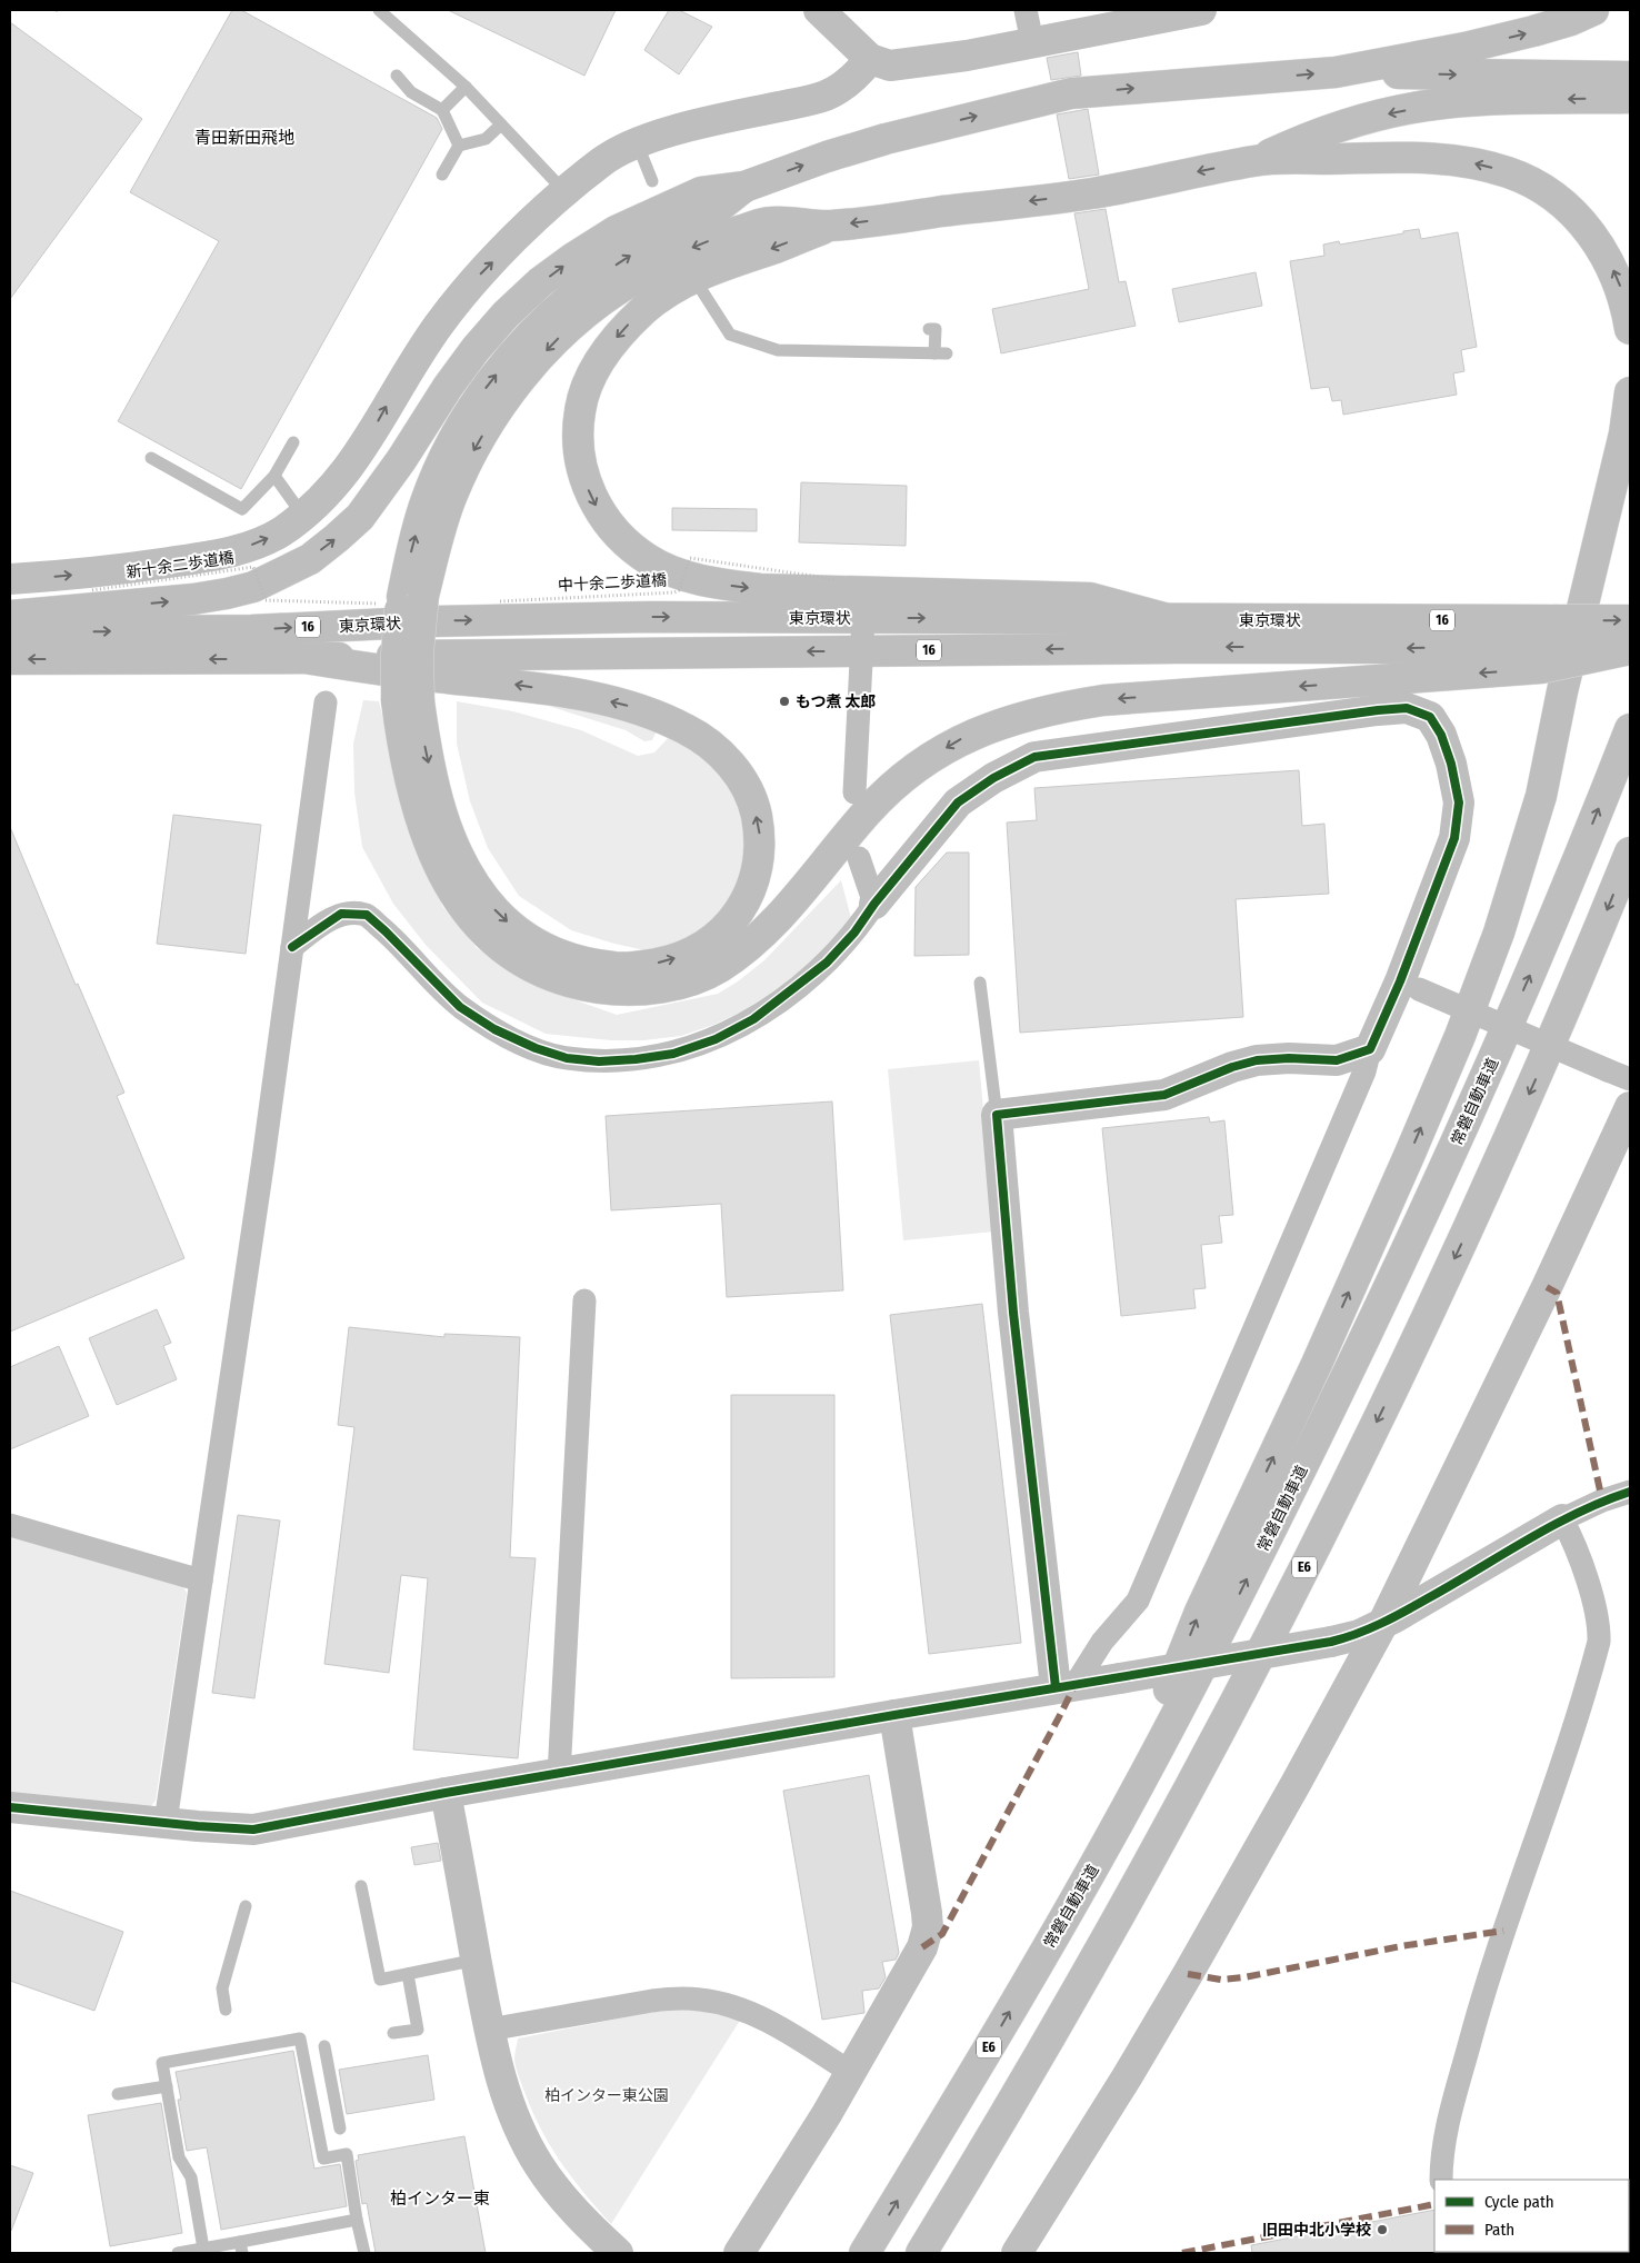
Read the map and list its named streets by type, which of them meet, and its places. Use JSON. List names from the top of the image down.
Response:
{
  "streets": {
    "main road": [
      "東京環状",
      "16",
      "常磐自動車道",
      "E6"
    ],
    "path": ["新十余二歩道橋", "中十余二歩道橋"]
  },
  "districts": ["青田新田飛地", "柏インター東"],
  "parks": ["柏インター東公園"],
  "places": ["もつ煮 太郎", "旧田中北小学校"],
  "legend": ["Cycle path", "Path"]
}
